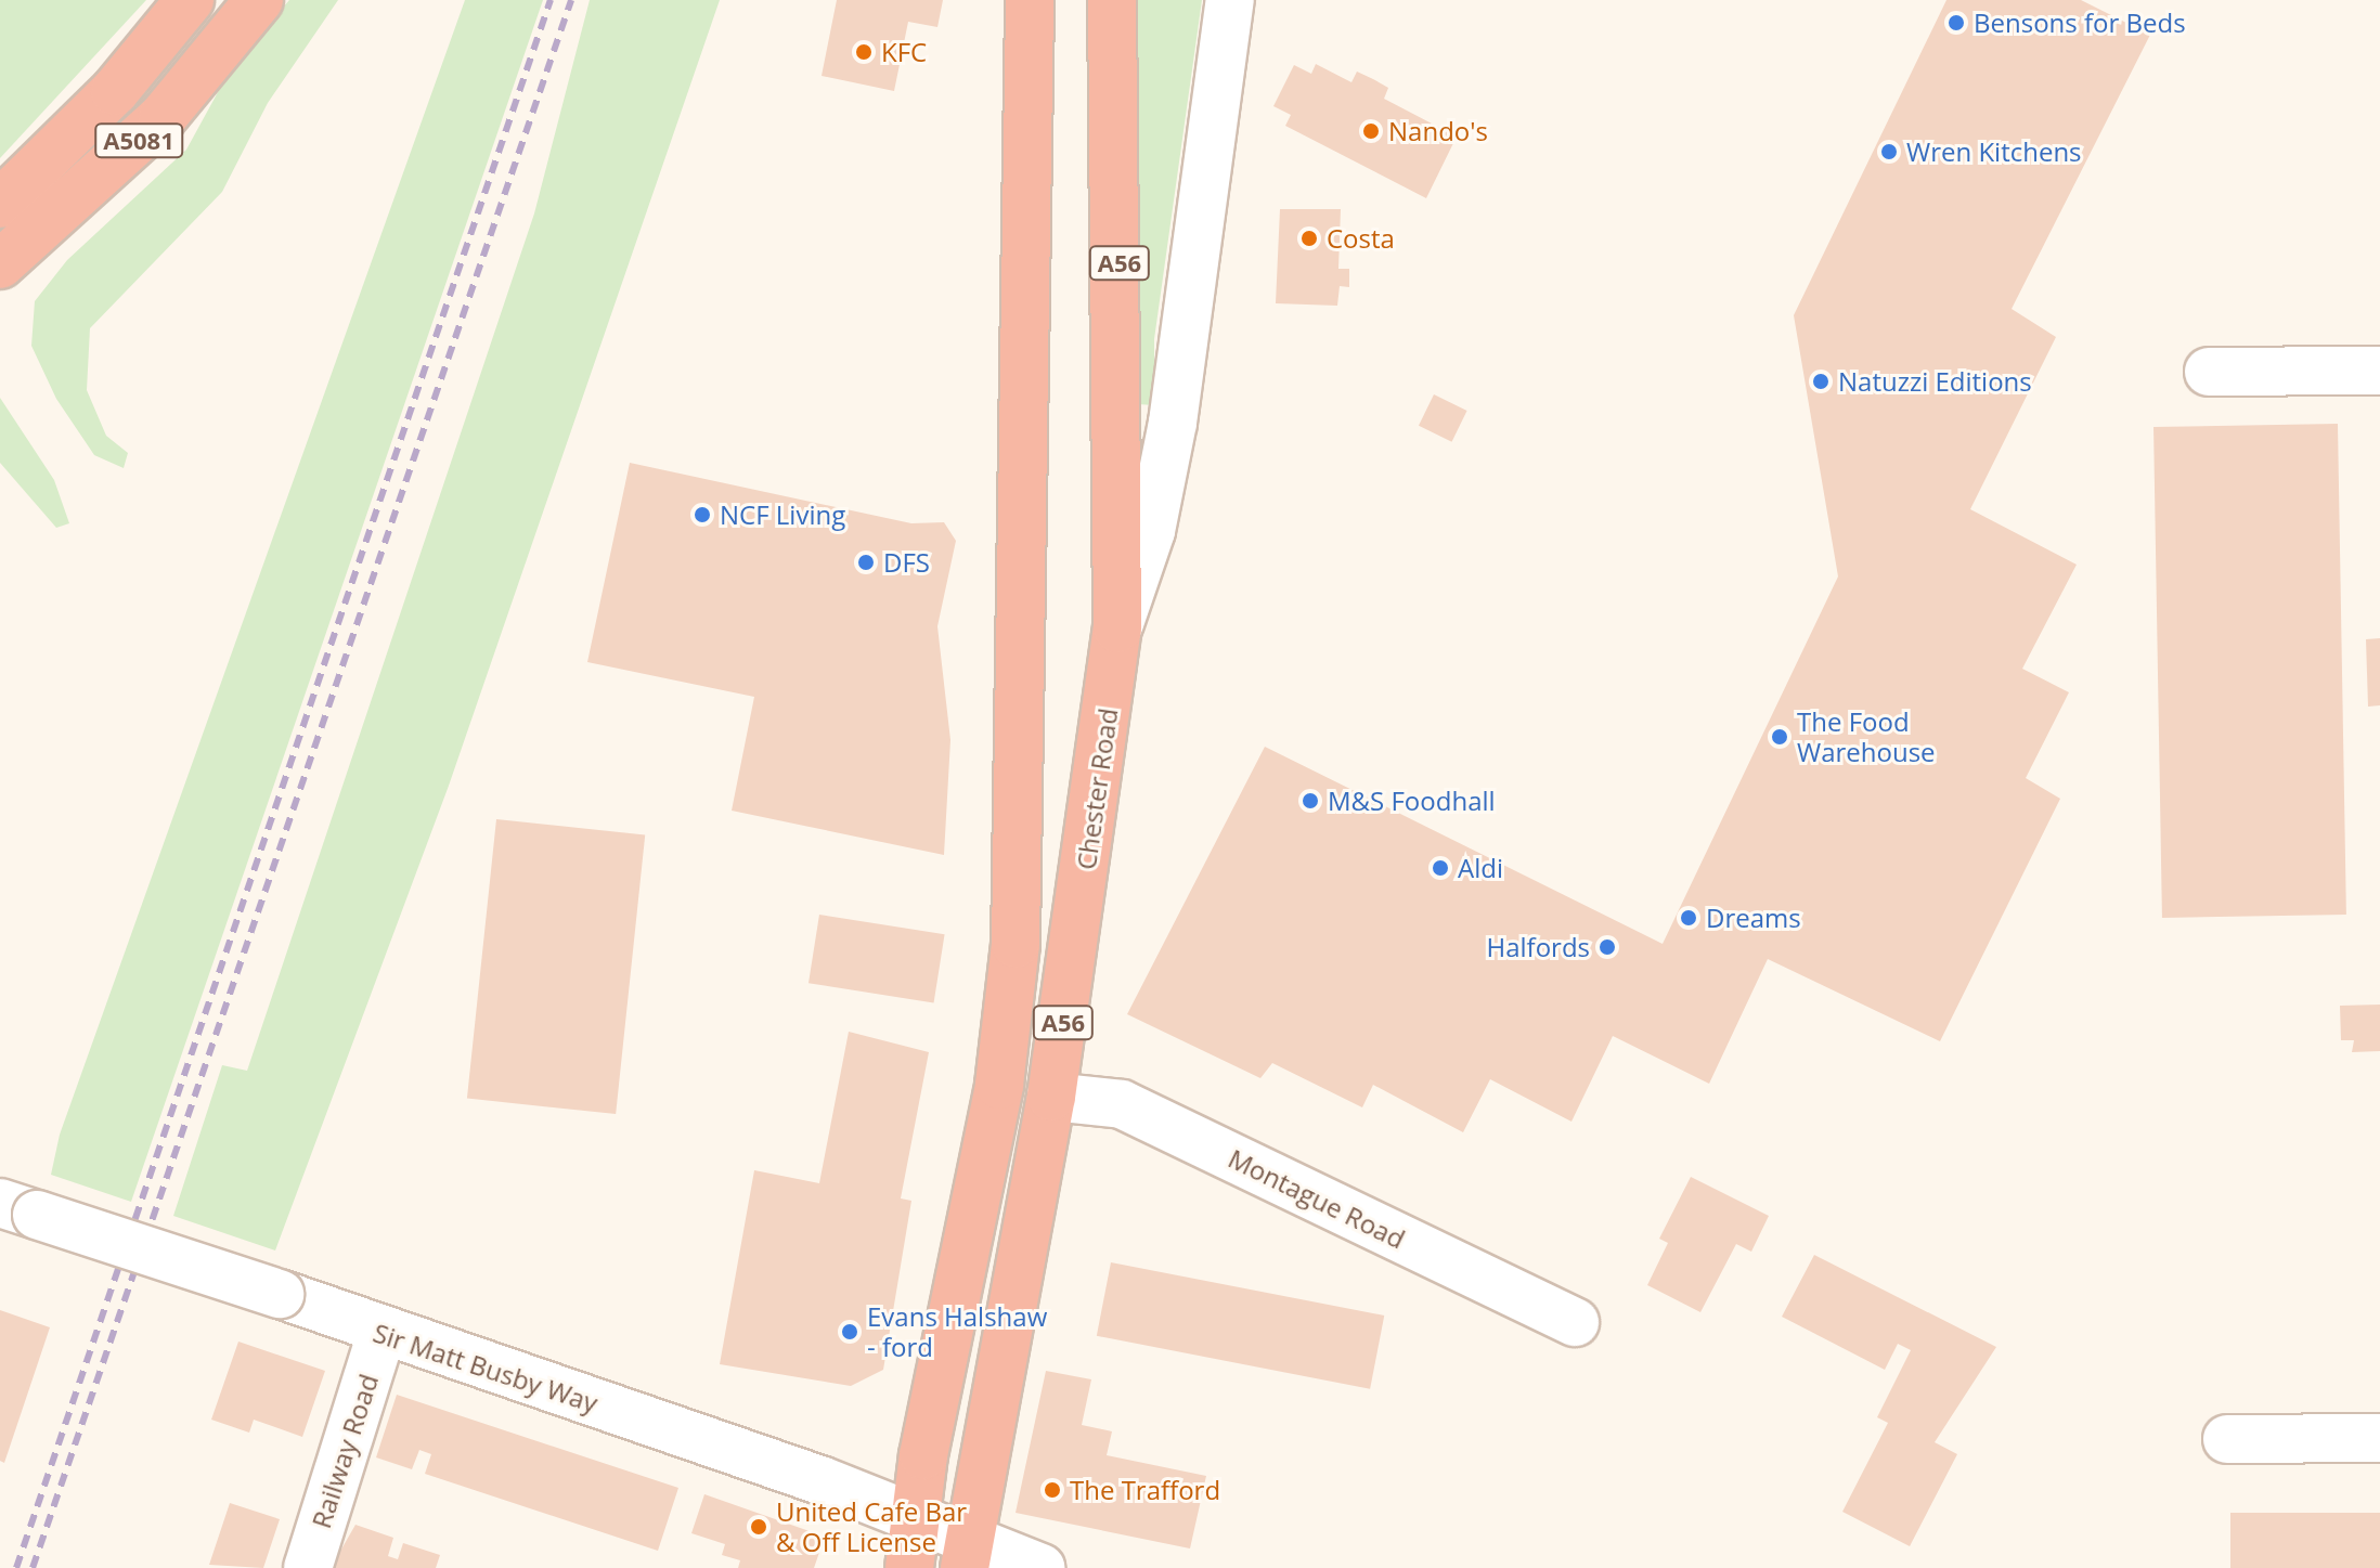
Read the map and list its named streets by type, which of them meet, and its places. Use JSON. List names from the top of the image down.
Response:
{
  "streets": {
    "highway": ["A5081", "A56", "Chester Road"],
    "street": ["Montague Road", "Sir Matt Busby Way", "Railway Road"]
  },
  "crossings": [
    ["A56", "Sir Matt Busby Way"],
    ["Chester Road", "Montague Road"],
    ["Chester Road", "Sir Matt Busby Way"],
    ["Sir Matt Busby Way", "Railway Road"]
  ],
  "places": [
    "Bensons for Beds",
    "KFC",
    "Nando's",
    "Wren Kitchens",
    "Costa",
    "Natuzzi Editions",
    "NCF Living",
    "DFS",
    "The Food Warehouse",
    "M&S Foodhall",
    "Aldi",
    "Dreams",
    "Halfords",
    "Evans Halshaw - ford",
    "The Trafford",
    "United Cafe Bar & Off License"
  ]
}
